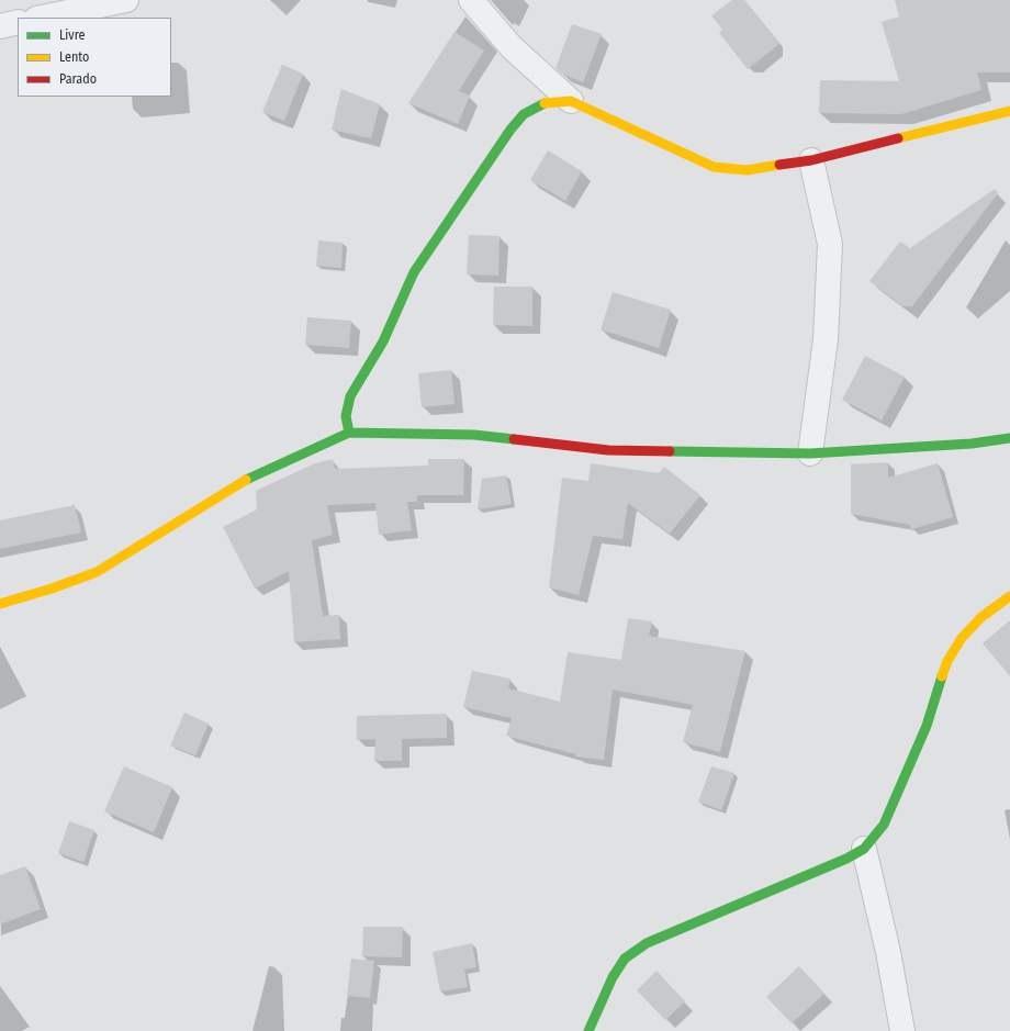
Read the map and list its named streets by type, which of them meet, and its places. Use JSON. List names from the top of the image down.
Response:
{
  "legend": ["Livre", "Lento", "Parado"]
}
